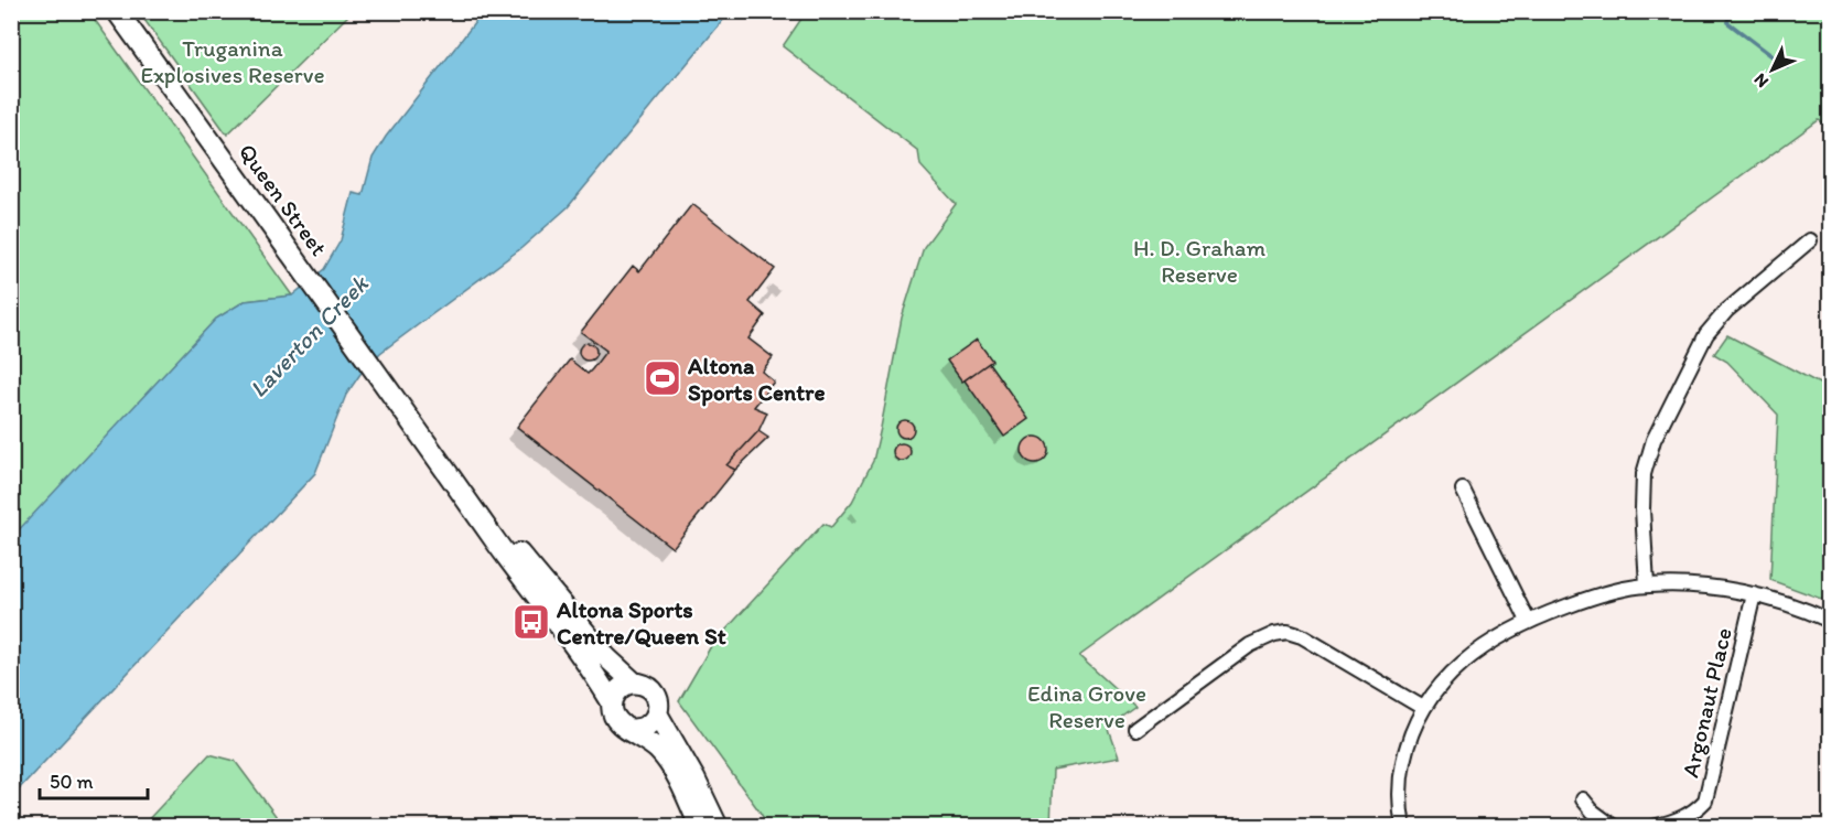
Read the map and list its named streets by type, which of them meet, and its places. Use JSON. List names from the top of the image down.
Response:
{
  "streets": {
    "main road": ["Queen Street"],
    "street": ["Argonaut Place"]
  },
  "water": ["Laverton Creek"],
  "parks": ["Truganina Explosives Reserve", "H. D. Graham Reserve", "Edina Grove Reserve"],
  "places": {
    "sports": ["Altona Sports Centre"],
    "bus stop": ["Altona Sports Centre/Queen St"]
  },
  "scale_bar": "50 m",
  "north": "bottom left"
}
